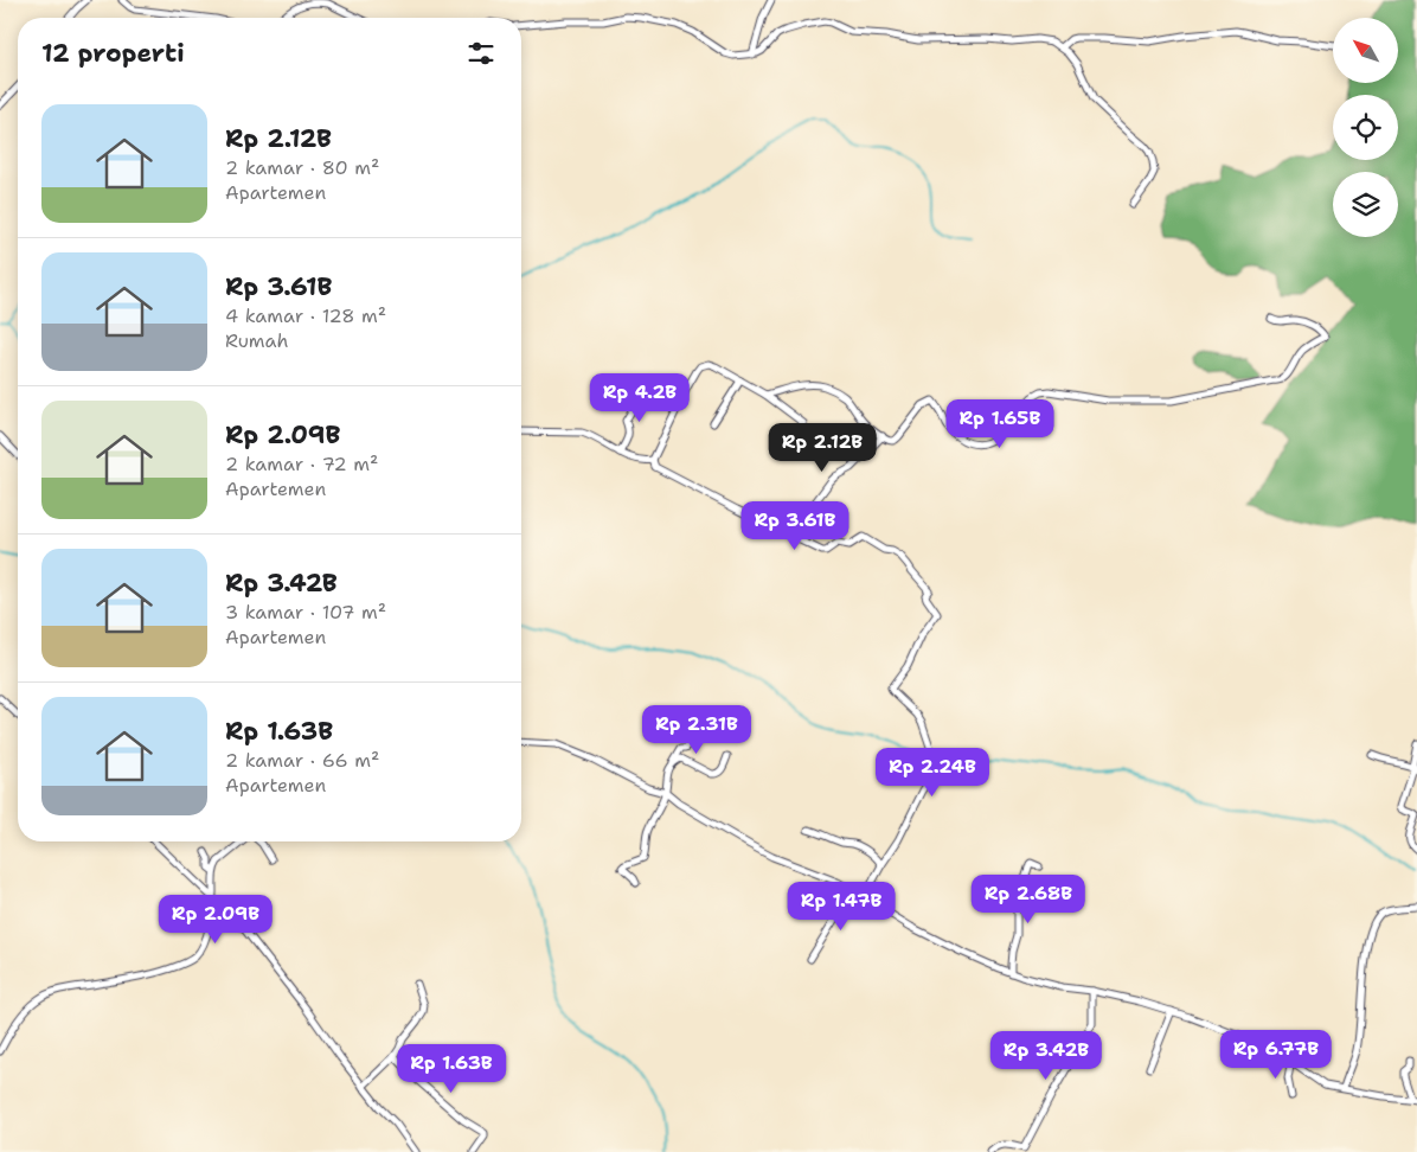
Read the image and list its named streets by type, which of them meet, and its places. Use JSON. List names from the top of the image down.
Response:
{
  "north": "top left",
  "page": {
    "heading": "12 properti",
    "list": [
      {
        "name": "Rp 2.12B",
        "note": "2 kamar · 80 m² · Apartemen"
      },
      {
        "name": "Rp 3.61B",
        "note": "4 kamar · 128 m² · Rumah"
      },
      {
        "name": "Rp 2.09B",
        "note": "2 kamar · 72 m² · Apartemen"
      },
      {
        "name": "Rp 3.42B",
        "note": "3 kamar · 107 m² · Apartemen"
      },
      {
        "name": "Rp 1.63B",
        "note": "2 kamar · 66 m² · Apartemen"
      }
    ],
    "price": [
      "Rp 4.2B",
      "Rp 1.65B",
      "Rp 2.12B",
      "Rp 3.61B",
      "Rp 2.31B",
      "Rp 2.24B",
      "Rp 2.68B",
      "Rp 1.47B",
      "Rp 2.09B",
      "Rp 6.77B",
      "Rp 3.42B",
      "Rp 1.63B"
    ]
  }
}
